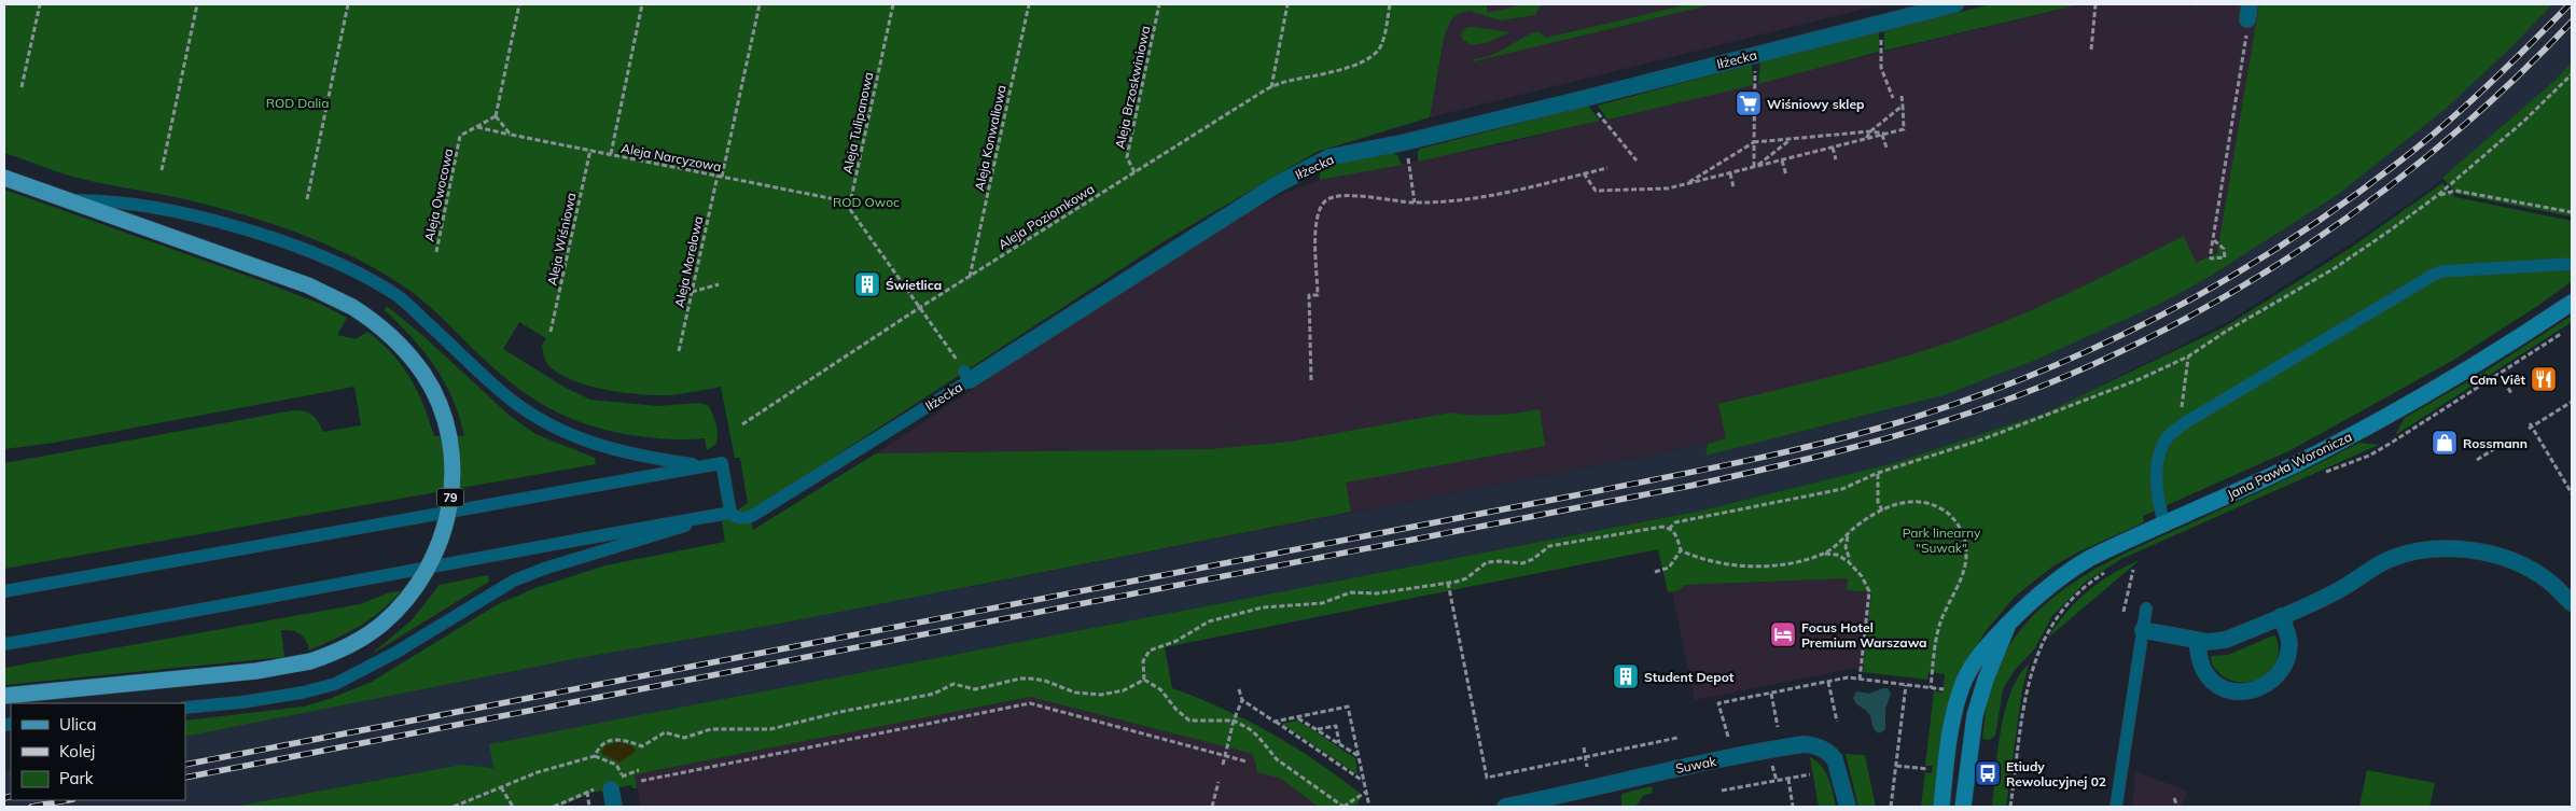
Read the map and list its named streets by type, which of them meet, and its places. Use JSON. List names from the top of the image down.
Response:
{
  "streets": {
    "main road": ["79"],
    "street": ["Iłżecka", "Jana Pawła Woronicza", "Suwak"],
    "path": [
      "Aleja Brzoskwiniowa",
      "Aleja Tulipanowa",
      "Aleja Konwaliowa",
      "Aleja Narcyzowa",
      "Aleja Owocowa",
      "Aleja Poziomkowa",
      "Aleja Wiśniowa",
      "Aleja Morelowa"
    ]
  },
  "crossings": [
    ["Aleja Brzoskwiniowa", "Aleja Poziomkowa"],
    ["Aleja Tulipanowa", "Aleja Narcyzowa"],
    ["Aleja Konwaliowa", "Aleja Poziomkowa"],
    ["Aleja Narcyzowa", "Aleja Owocowa"],
    ["Aleja Narcyzowa", "Aleja Wiśniowa"],
    ["Aleja Narcyzowa", "Aleja Morelowa"]
  ],
  "parks": ["ROD Dalia", "ROD Owoc", "Park linearny \"Suwak\""],
  "places": {
    "supermarket": ["Wiśniowy sklep"],
    "building": ["Świetlica", "Student Depot"],
    "restaurant": ["Cơm Viêt"],
    "shop": ["Rossmann"],
    "hotel": ["Focus Hotel Premium Warszawa"],
    "bus stop": ["Etiudy Rewolucyjnej 02"]
  },
  "legend": ["Ulica", "Kolej", "Park"]
}
